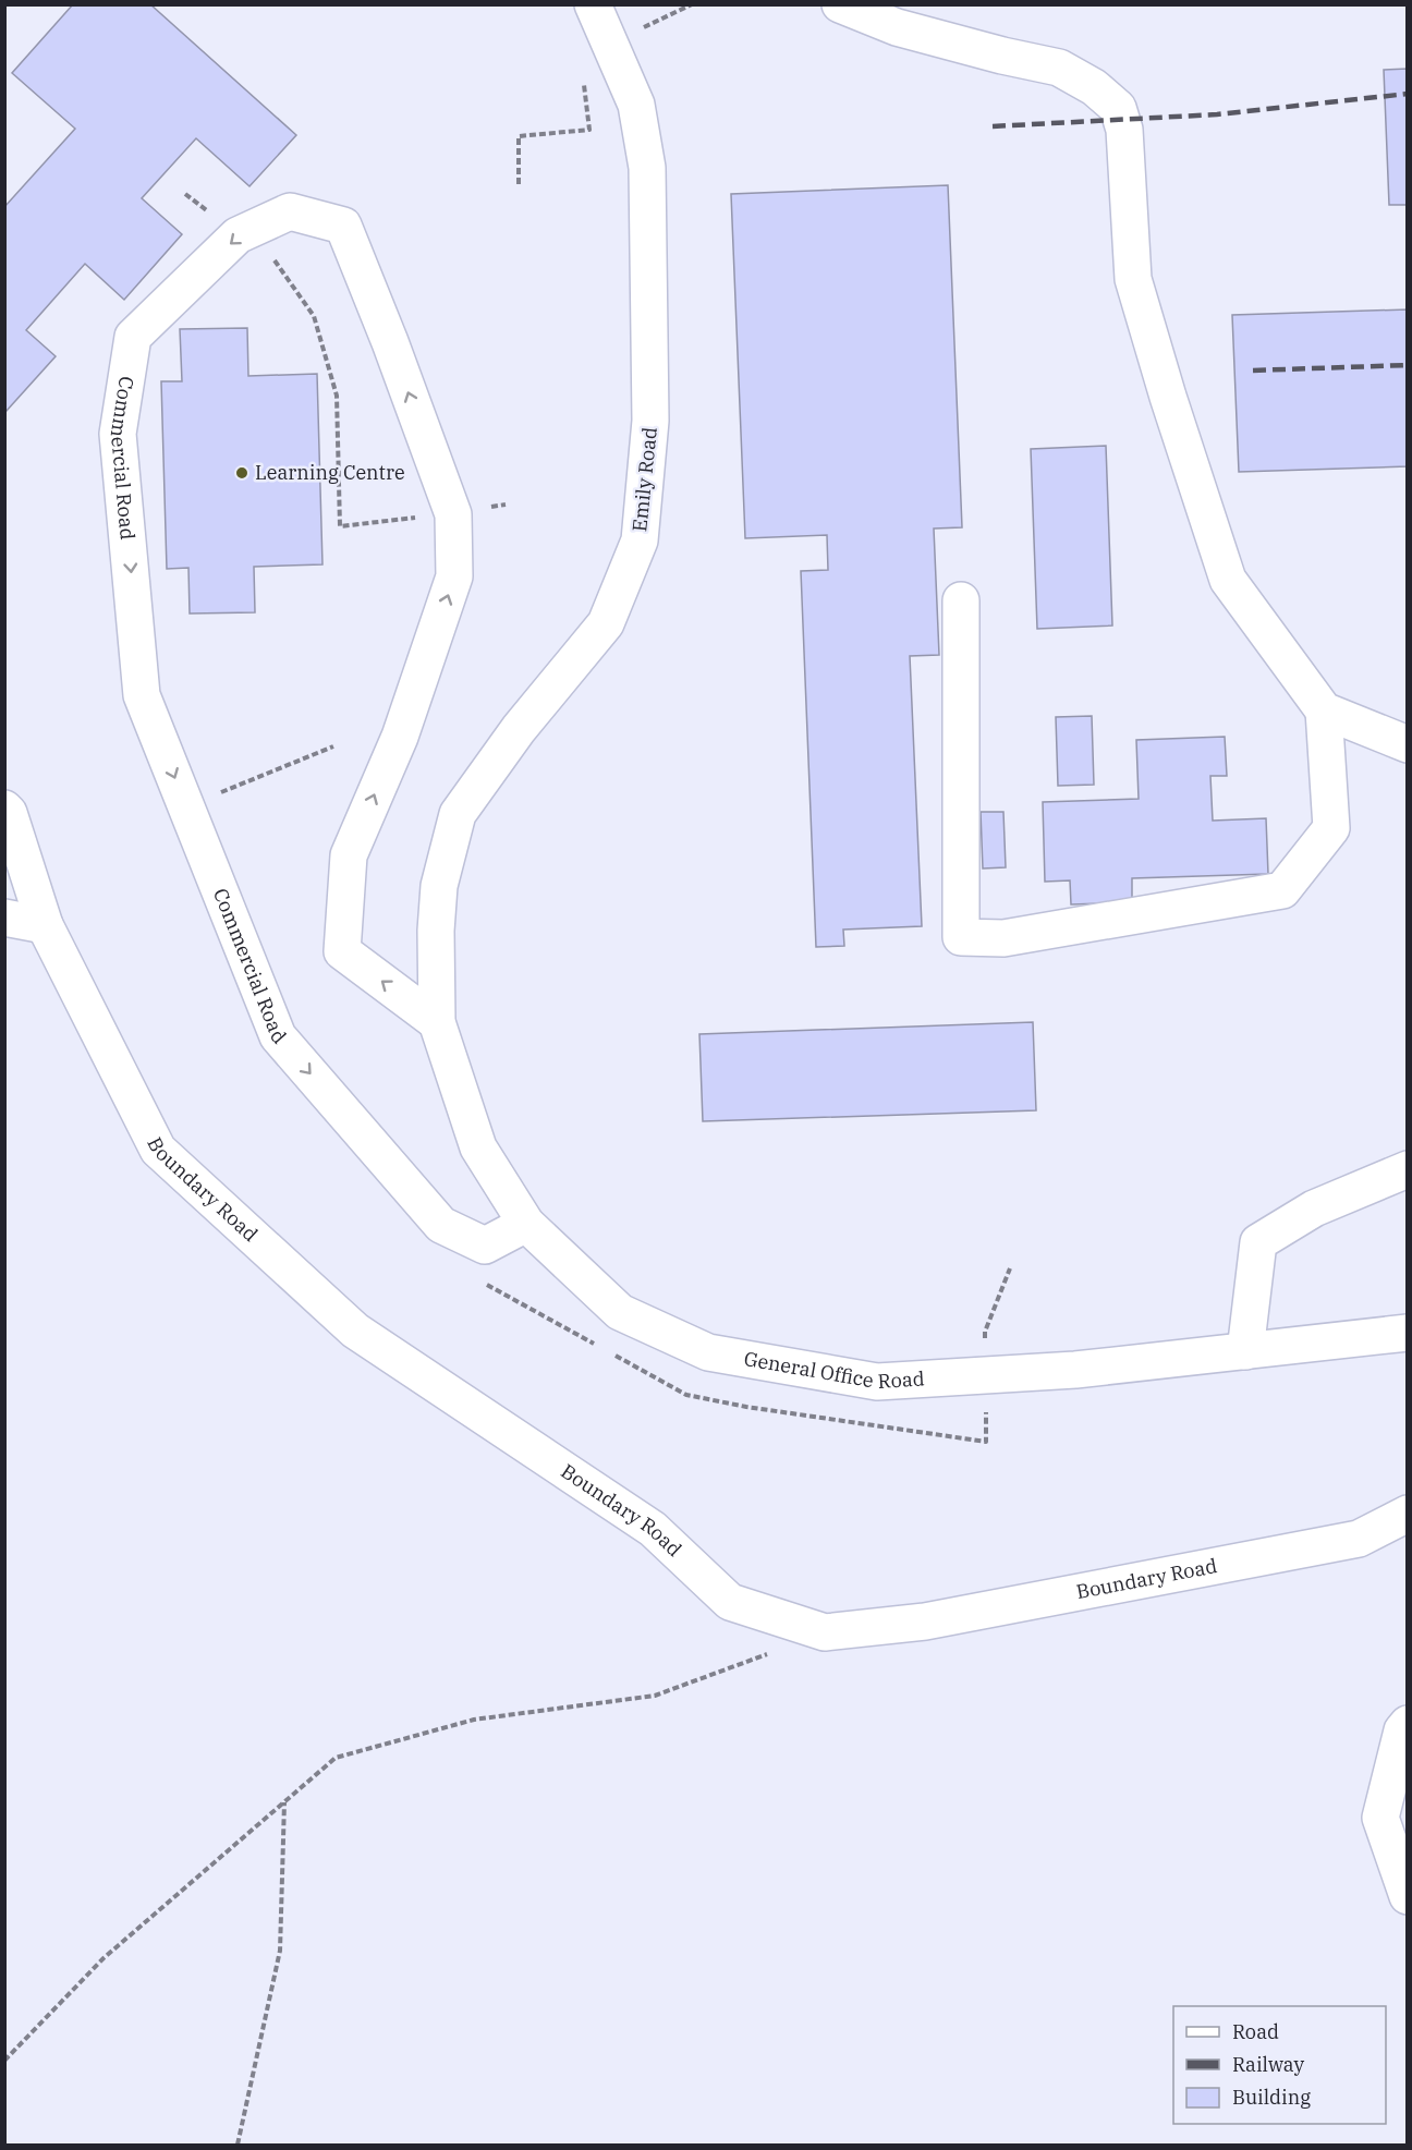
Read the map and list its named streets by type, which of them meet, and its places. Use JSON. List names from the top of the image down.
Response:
{
  "streets": {
    "street": [
      "Commercial Road",
      "Emily Road",
      "Boundary Road",
      "General Office Road"
    ]
  },
  "crossings": [
    ["Commercial Road", "Emily Road"],
    ["Commercial Road", "General Office Road"],
    ["Emily Road", "General Office Road"]
  ],
  "places": ["Learning Centre"],
  "legend": ["Road", "Railway", "Building"]
}
